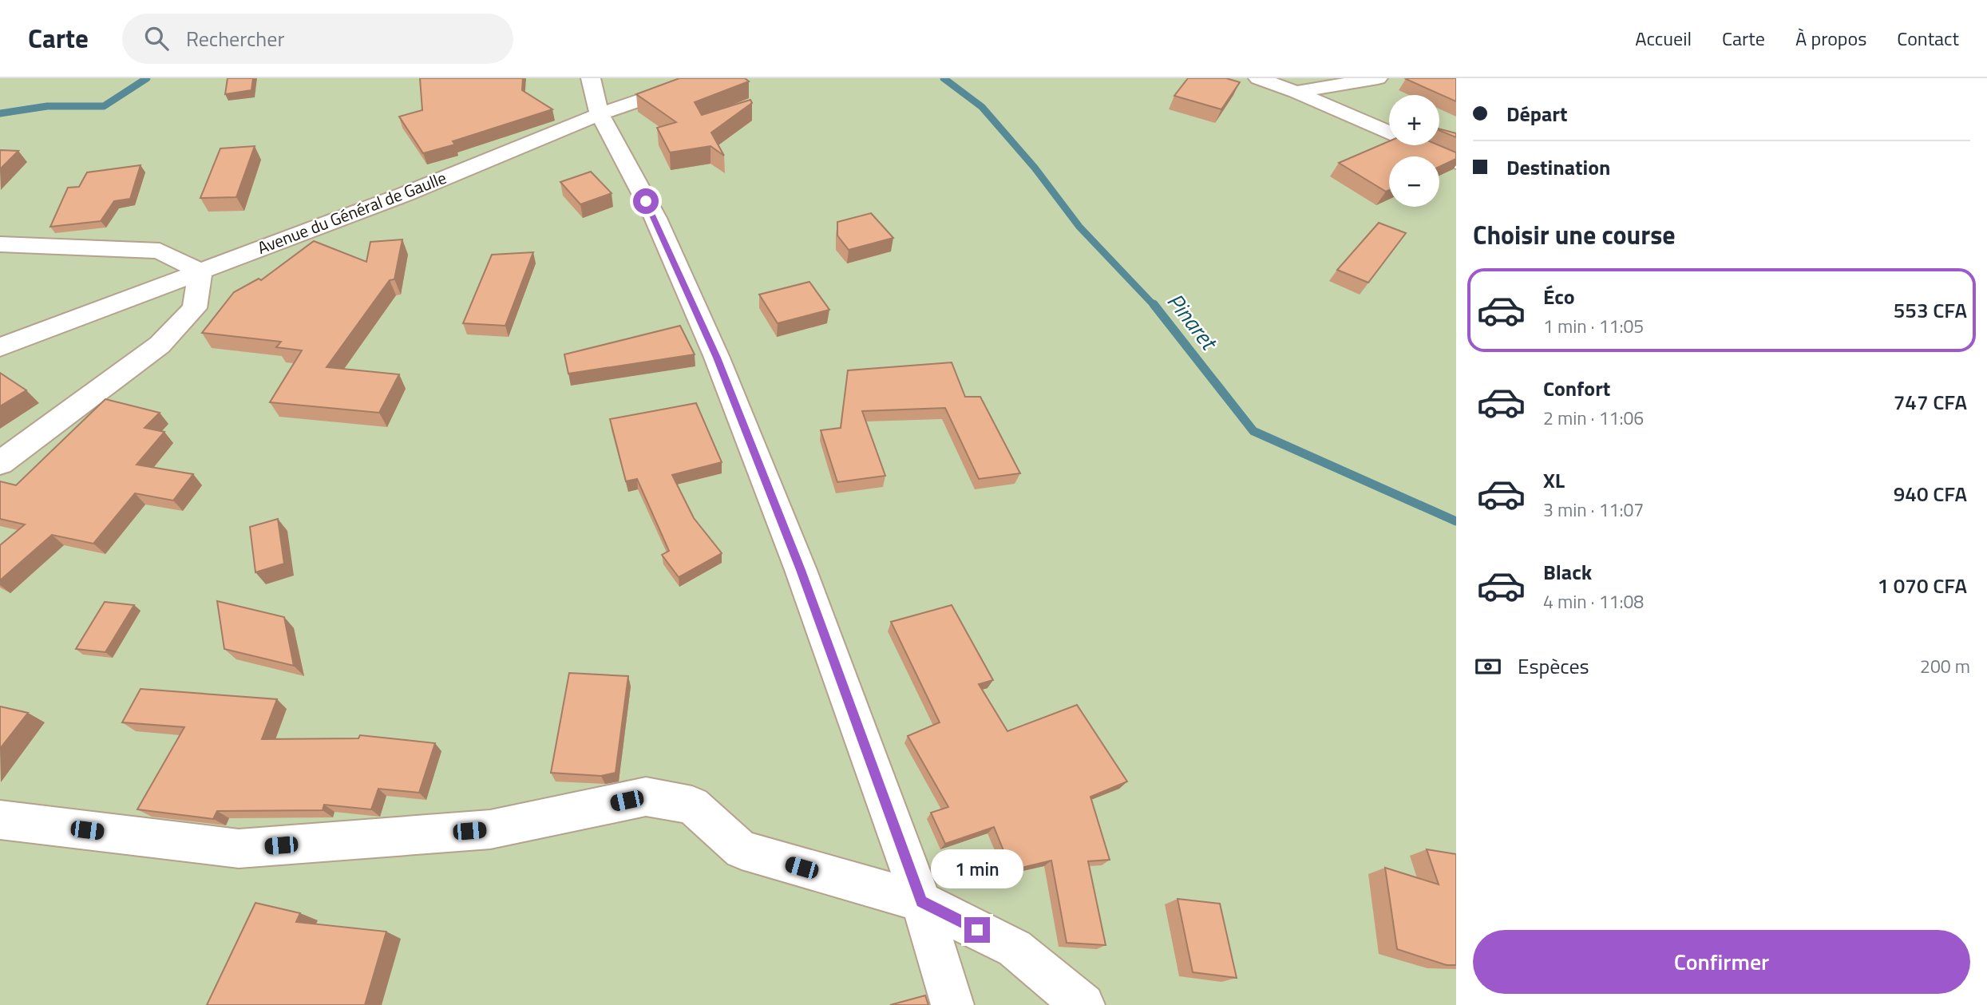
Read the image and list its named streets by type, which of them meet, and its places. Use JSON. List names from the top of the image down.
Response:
{
  "streets": {
    "street": ["Avenue du Général de Gaulle"]
  },
  "water": ["Pinaret"],
  "page": {
    "header": "Carte",
    "search": "Rechercher",
    "nav": [
      "Accueil",
      "Carte",
      "À propos",
      "Contact"
    ],
    "banner": ["Départ", "Destination"],
    "map_buttons": ["+", "−"],
    "heading": "Choisir une course",
    "list": [
      {
        "name": "Éco",
        "note": "1 min · 11:05",
        "value": "553 CFA"
      },
      {
        "name": "Confort",
        "note": "2 min · 11:06",
        "value": "747 CFA"
      },
      {
        "name": "XL",
        "note": "3 min · 11:07",
        "value": "940 CFA"
      },
      {
        "name": "Black",
        "note": "4 min · 11:08",
        "value": "1 070 CFA"
      }
    ],
    "pay": ["Espèces", "200 m"],
    "bubble": "1 min",
    "buttons": "Confirmer"
  }
}
